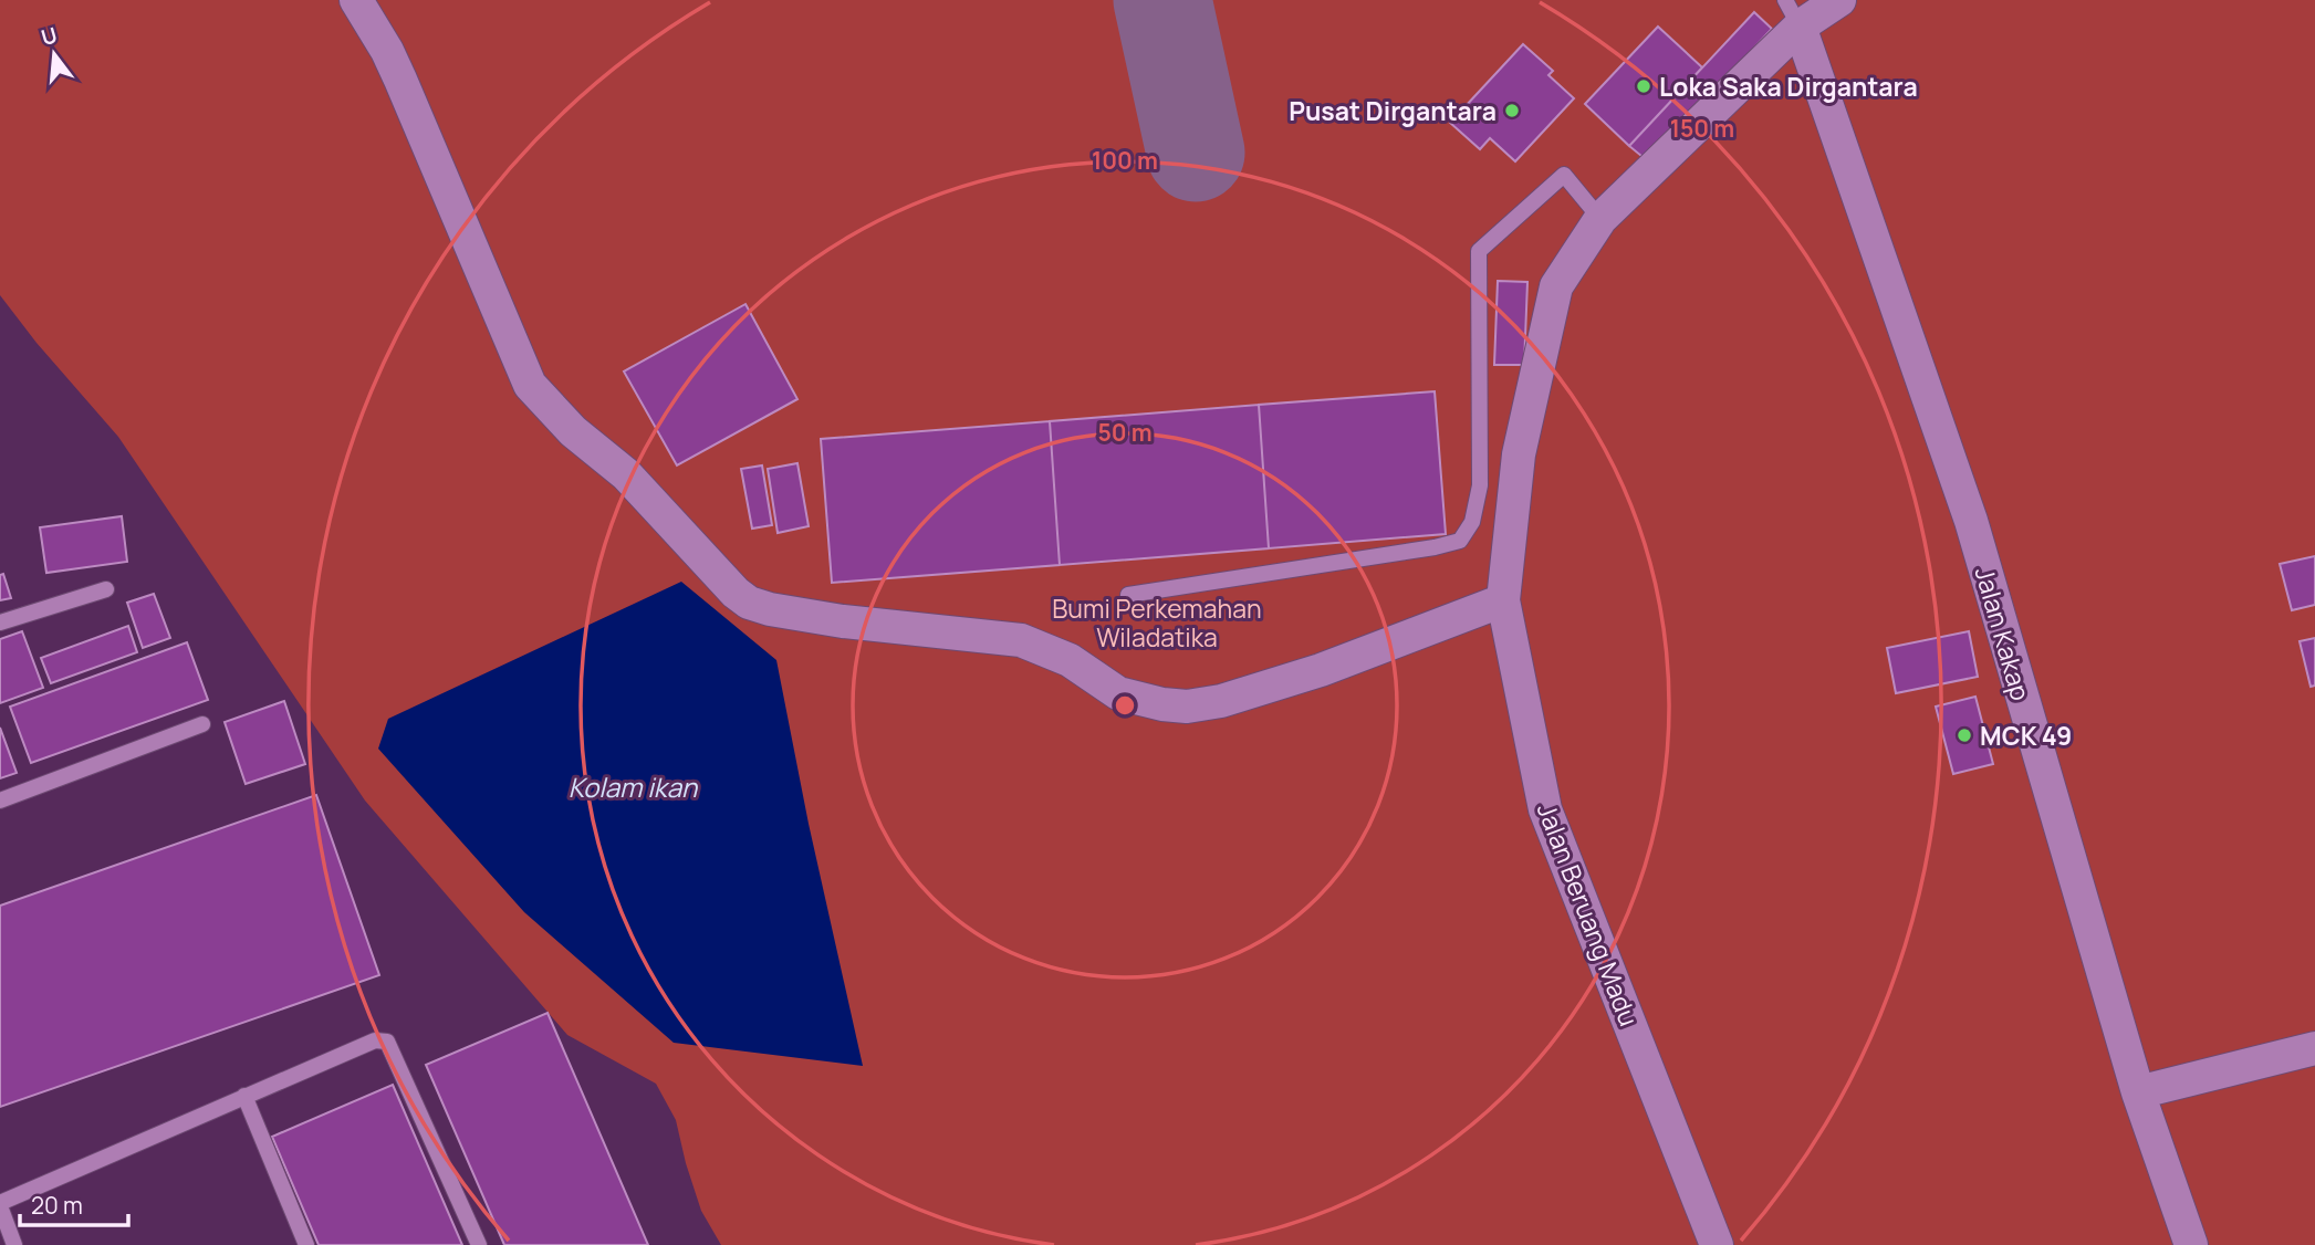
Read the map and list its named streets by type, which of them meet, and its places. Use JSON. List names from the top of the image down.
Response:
{
  "streets": {
    "street": ["Jalan Kakap", "Jalan Beruang Madu"]
  },
  "crossings": [
    ["Jalan Kakap", "Jalan Beruang Madu"]
  ],
  "water": ["Kolam ikan"],
  "parks": ["Bumi Perkemahan Wiladatika"],
  "places": ["Loka Saka Dirgantara", "Pusat Dirgantara", "MCK 49"],
  "scale_bar": "20 m",
  "north": "top",
  "rings": ["150 m", "100 m", "50 m"]
}
